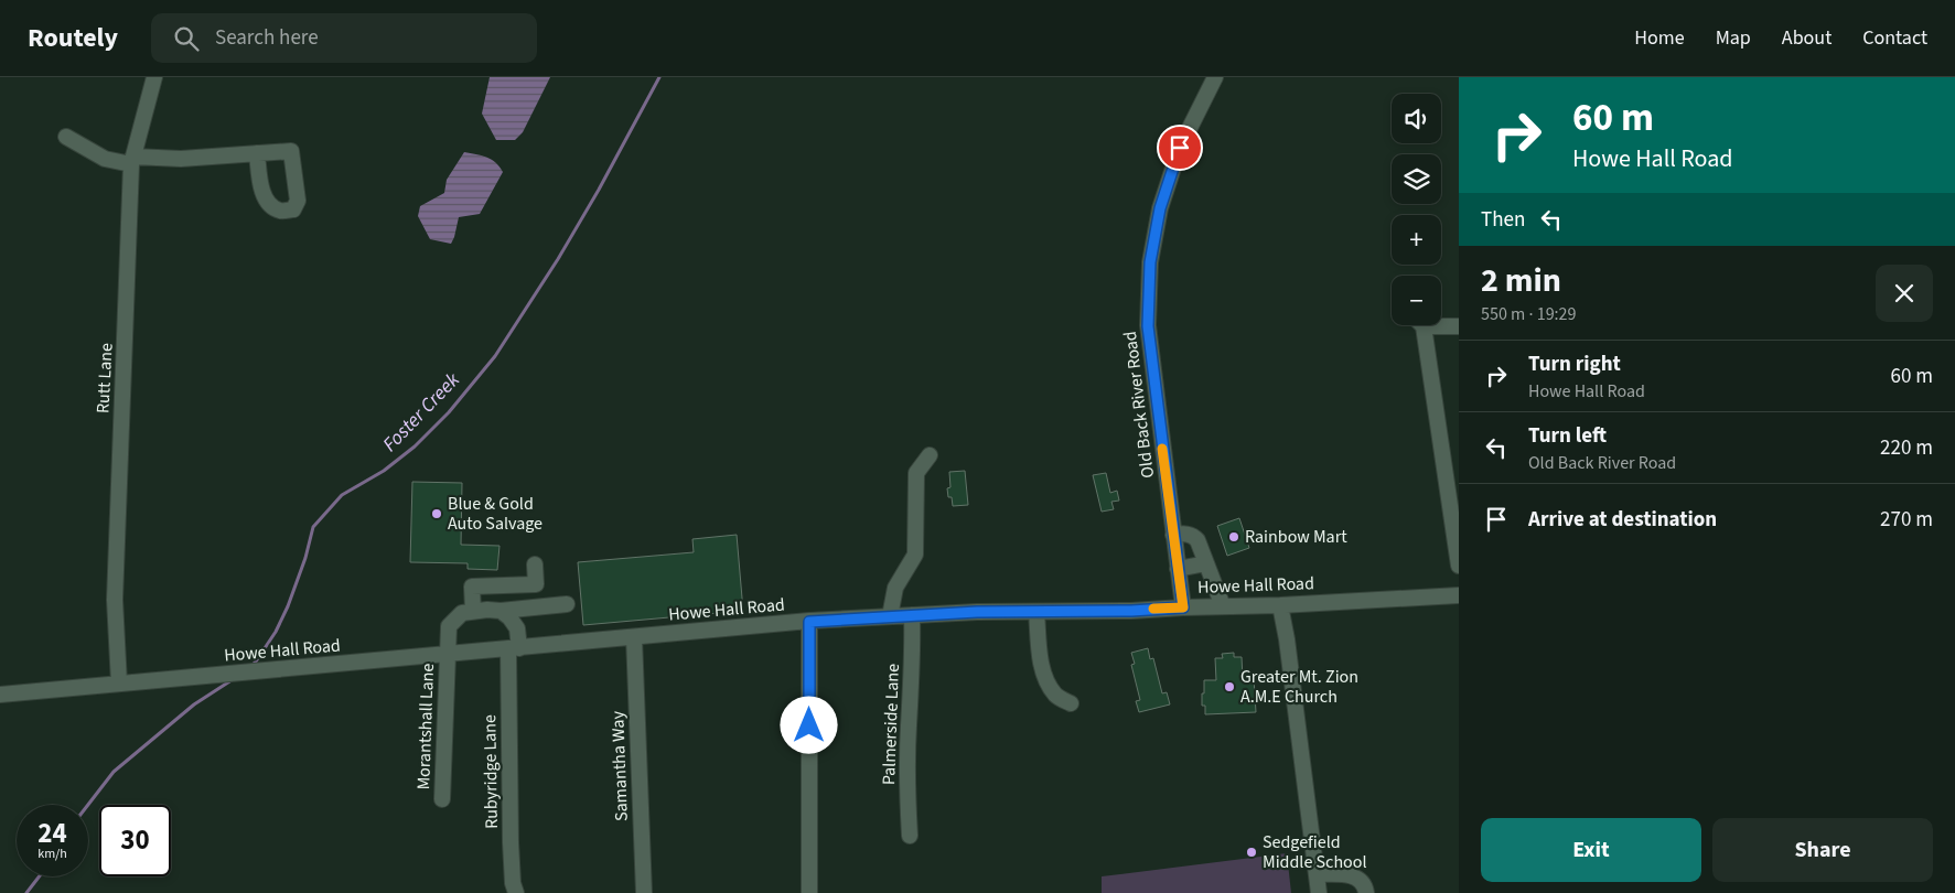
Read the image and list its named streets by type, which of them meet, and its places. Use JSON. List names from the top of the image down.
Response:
{
  "streets": {
    "street": [
      "Rutt Lane",
      "Old Back River Road",
      "Howe Hall Road",
      "Palmerside Lane",
      "Morantshall Lane",
      "Samantha Way",
      "Rubyridge Lane"
    ]
  },
  "crossings": [
    ["Rutt Lane", "Howe Hall Road"],
    ["Old Back River Road", "Howe Hall Road"],
    ["Howe Hall Road", "Palmerside Lane"],
    ["Howe Hall Road", "Morantshall Lane"],
    ["Howe Hall Road", "Samantha Way"],
    ["Howe Hall Road", "Rubyridge Lane"]
  ],
  "water": ["Foster Creek"],
  "places": [
    "Blue & Gold Auto Salvage",
    "Rainbow Mart",
    "Greater Mt. Zion A.M.E Church",
    "Sedgefield Middle School"
  ],
  "page": {
    "header": "Routely",
    "search": "Search here",
    "nav": [
      "Home",
      "Map",
      "About",
      "Contact"
    ],
    "turn": ["60 m", "Howe Hall Road"],
    "map_buttons": ["+", "−"],
    "then": "Then",
    "heading": ["2 min", "550 m · 19:29"],
    "list": [
      {
        "name": "Turn right",
        "note": "Howe Hall Road",
        "value": "60 m"
      },
      {
        "name": "Turn left",
        "note": "Old Back River Road",
        "value": "220 m"
      },
      {
        "name": "Arrive at destination",
        "value": "270 m"
      }
    ],
    "speed": "24 km/h",
    "limit": "30",
    "buttons": ["Exit", "Share"]
  }
}
